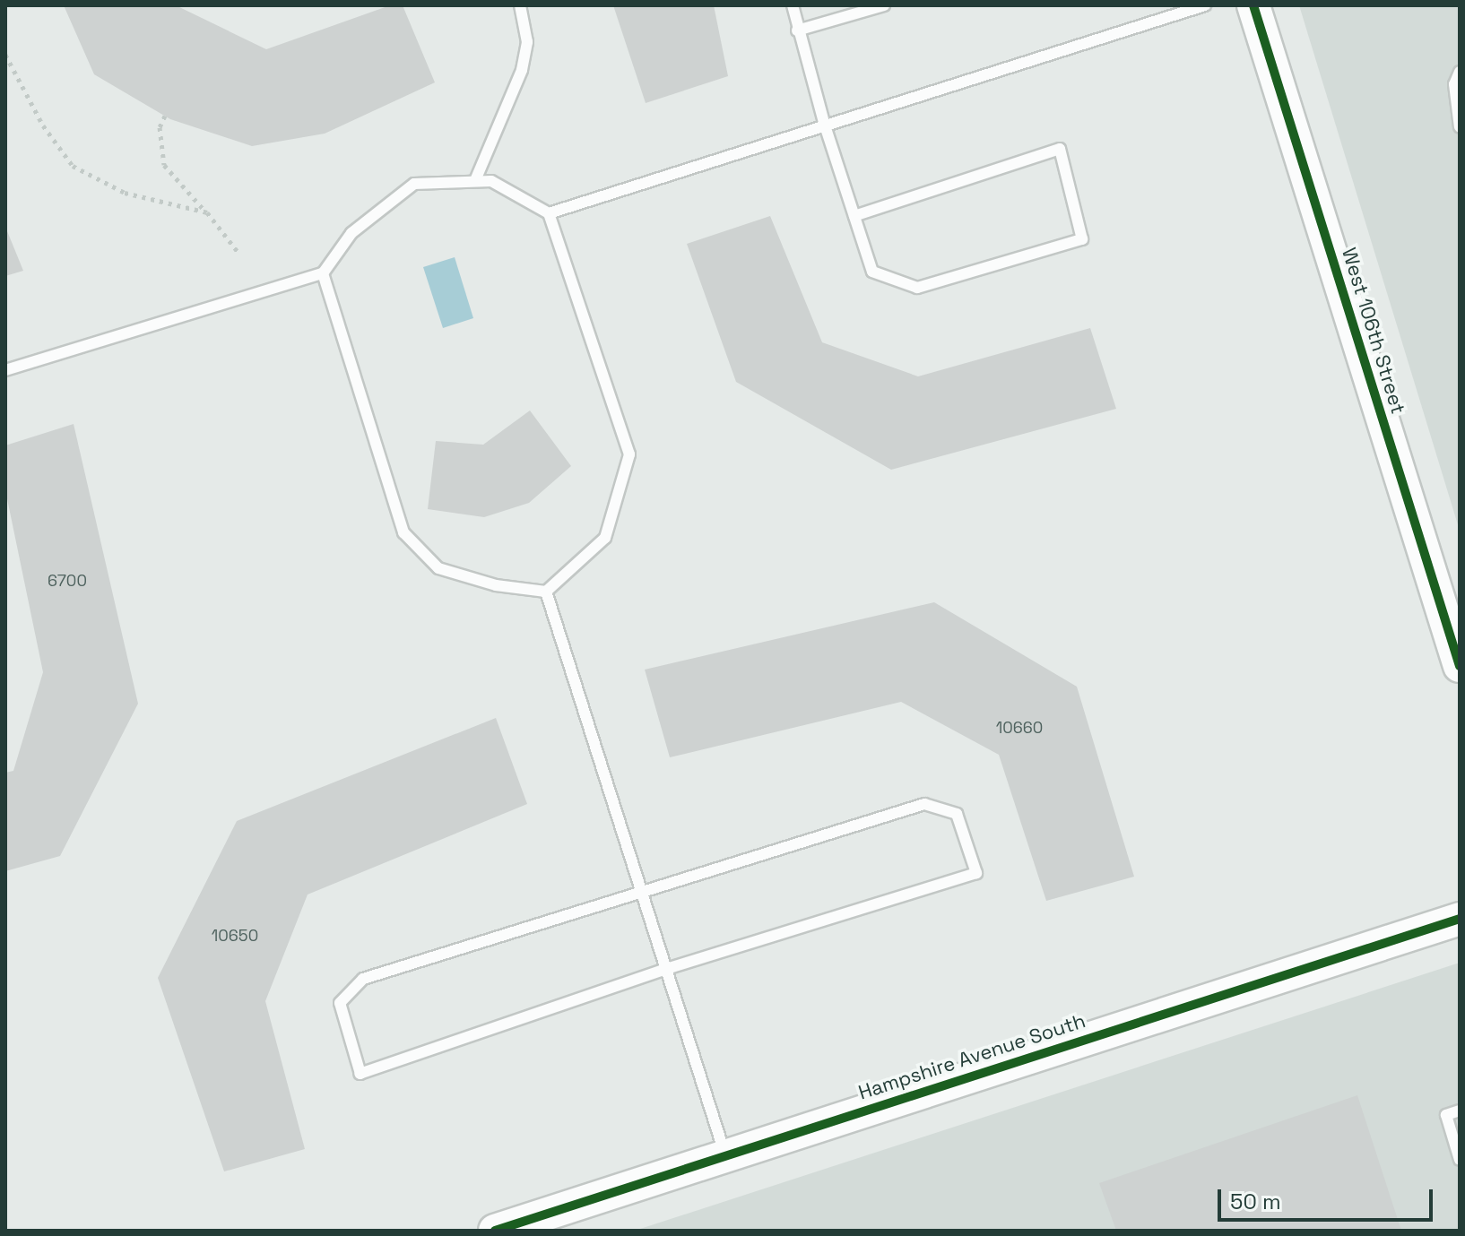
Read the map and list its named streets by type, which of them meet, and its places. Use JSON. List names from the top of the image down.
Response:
{
  "streets": {
    "street": ["West 106th Street", "Hampshire Avenue South"]
  },
  "house_numbers": ["6700", "10660", "10650"],
  "scale_bar": "50 m"
}
